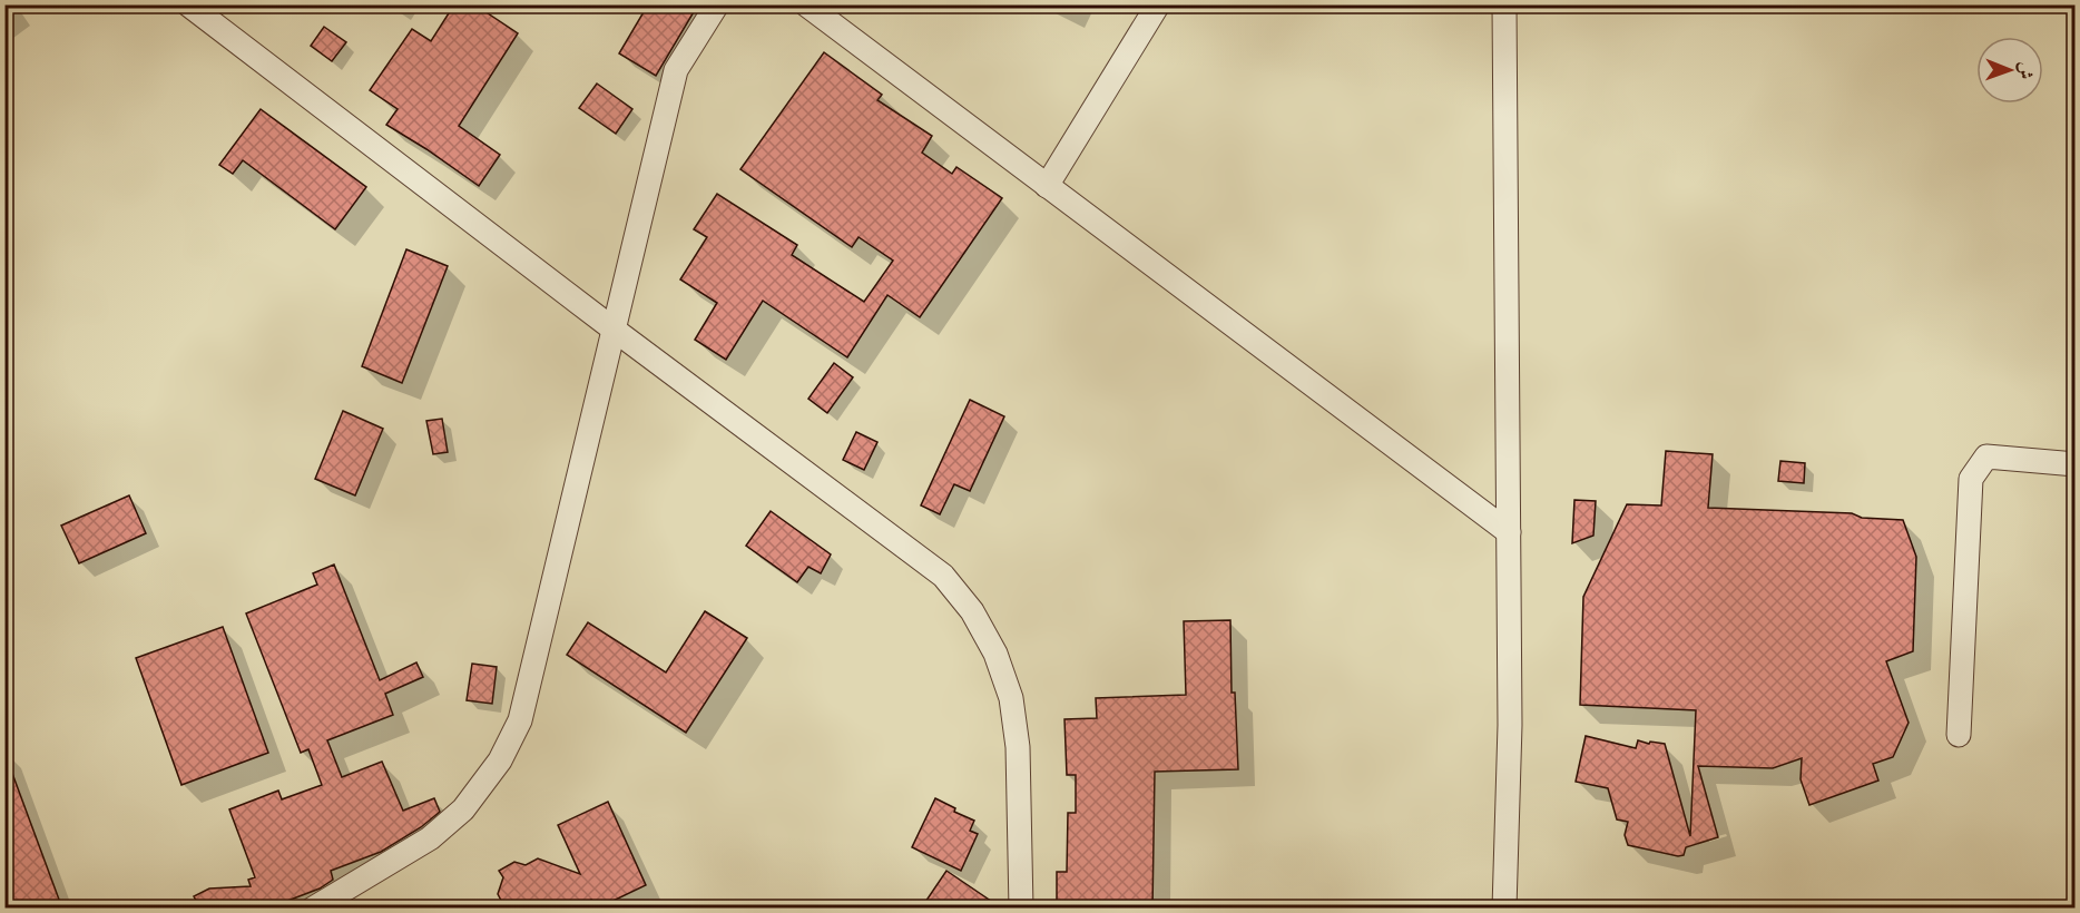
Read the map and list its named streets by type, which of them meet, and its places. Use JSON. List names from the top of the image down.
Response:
{
  "north": "right"
}
